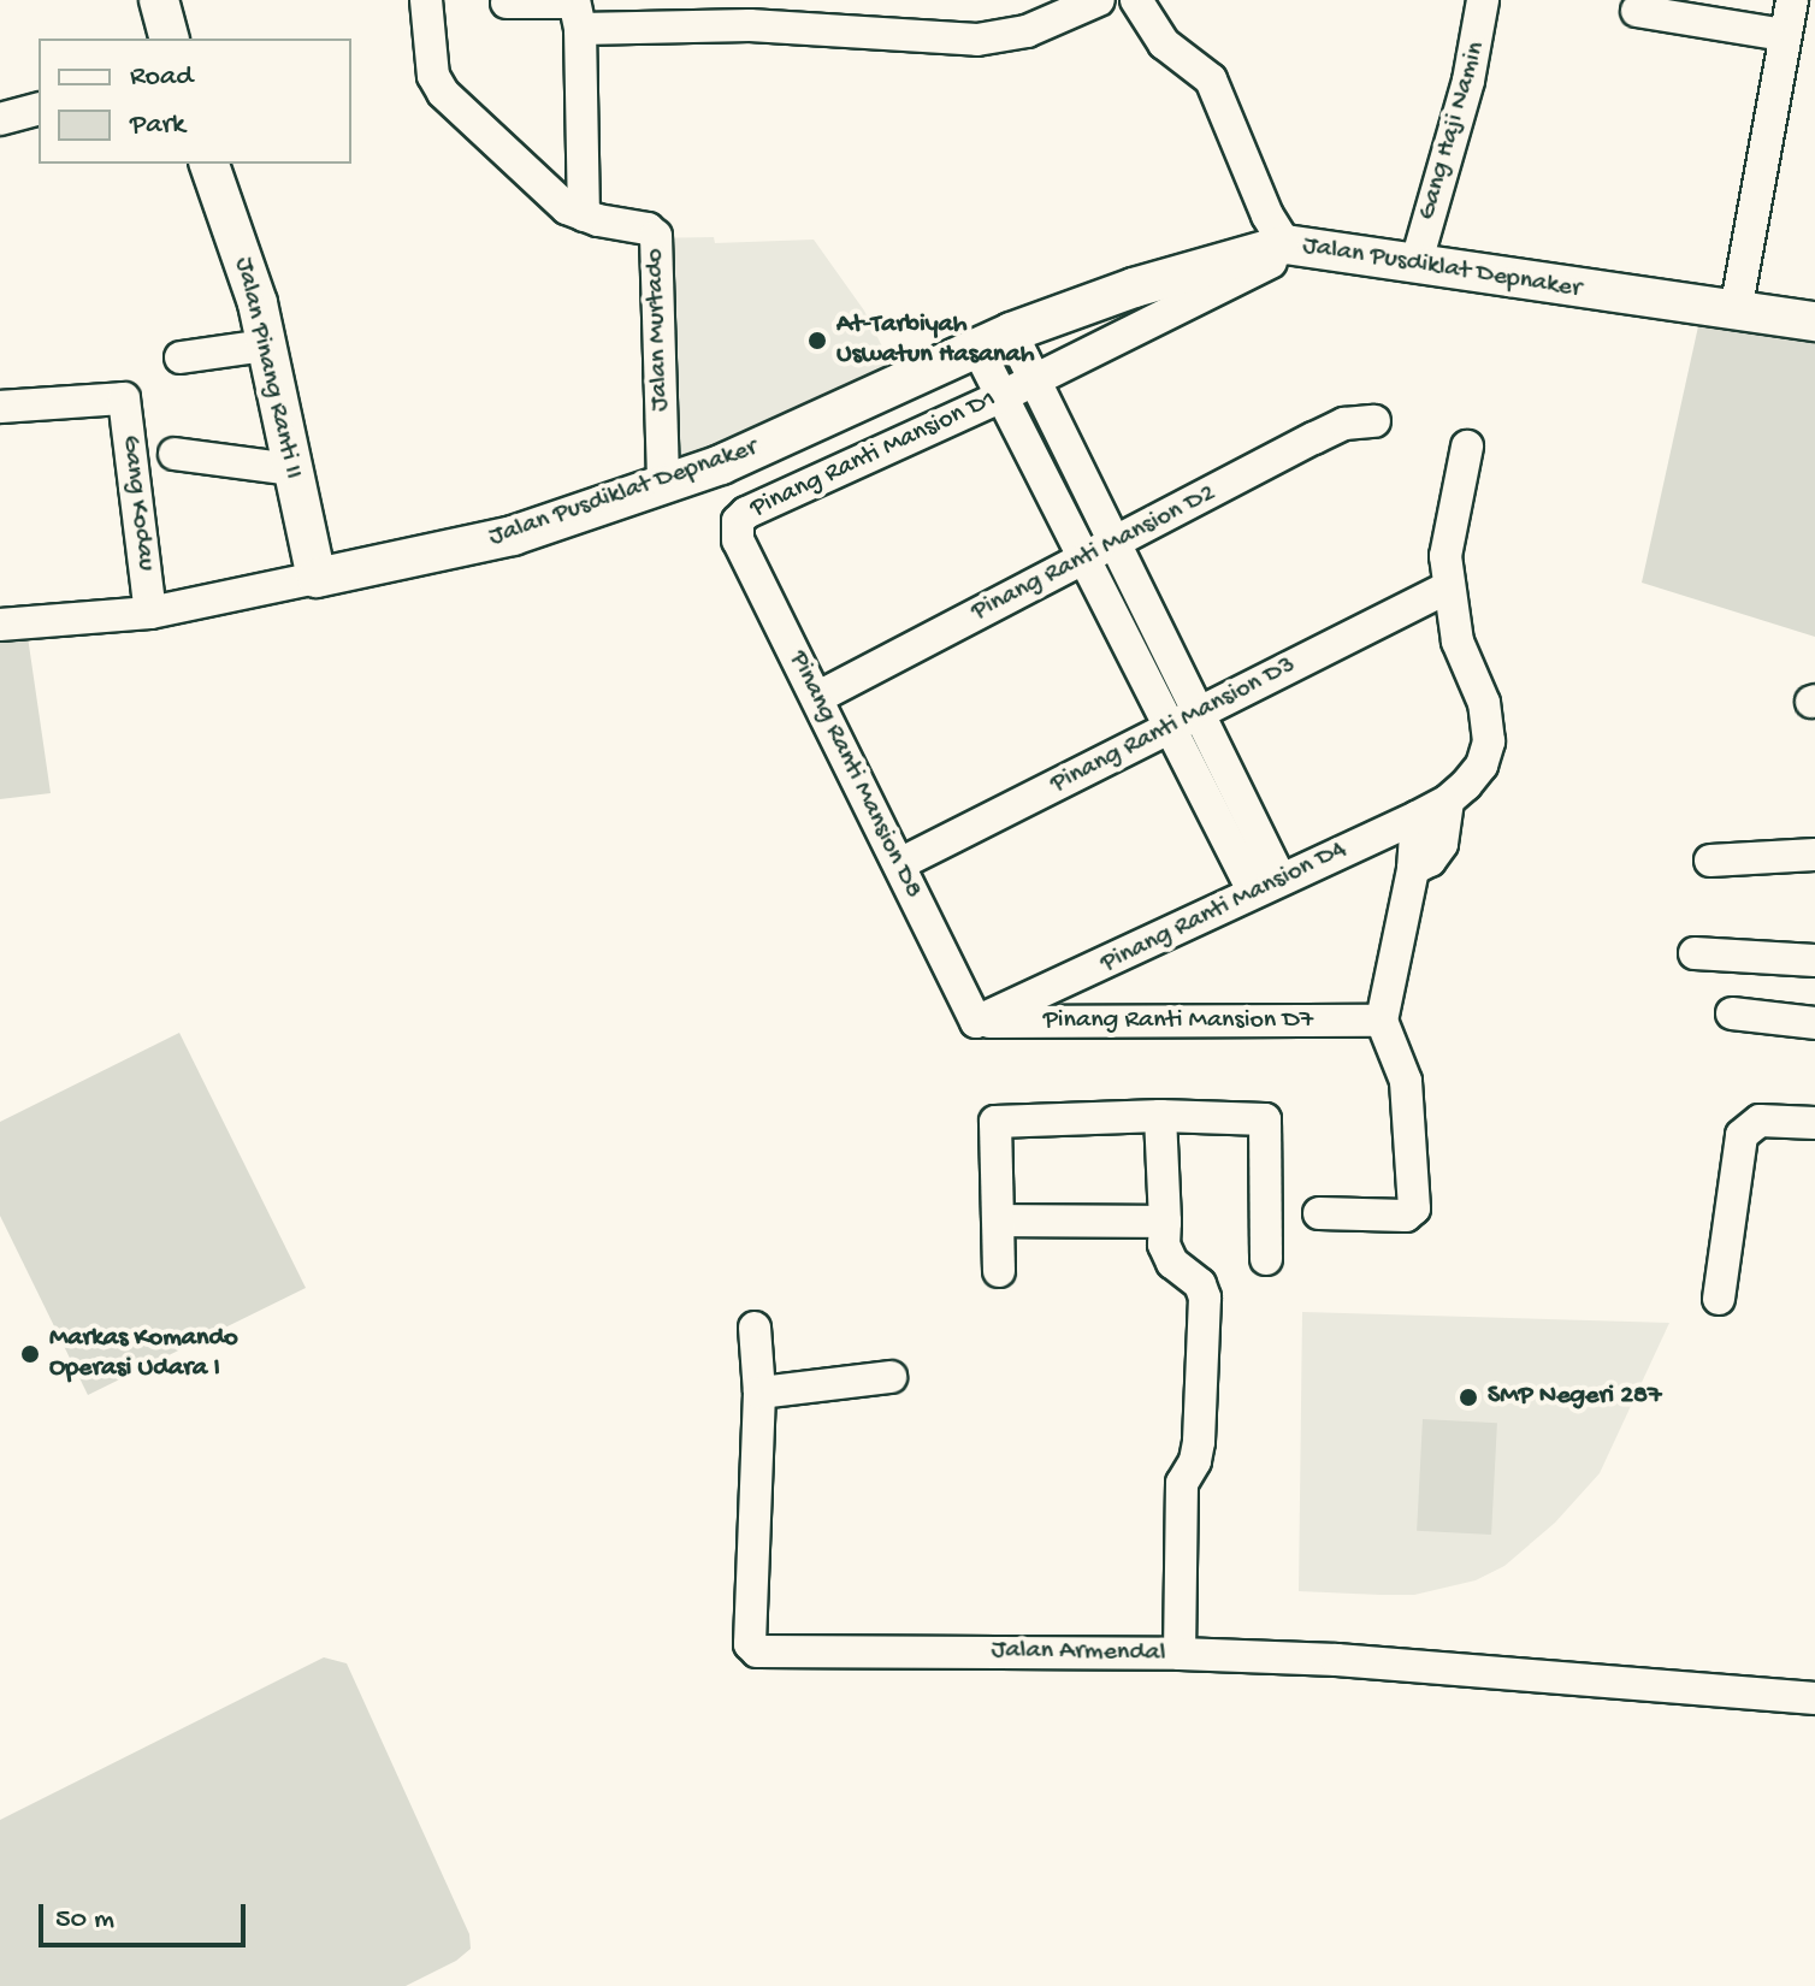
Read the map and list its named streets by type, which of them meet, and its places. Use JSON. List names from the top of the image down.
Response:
{
  "streets": {
    "street": [
      "Gang Haji Namin",
      "Jalan Pusdiklat Depnaker",
      "Jalan Murtado",
      "Jalan Pinang Ranti II",
      "Pinang Ranti Mansion D1",
      "Gang Kodau",
      "Pinang Ranti Mansion D2",
      "Pinang Ranti Mansion D3",
      "Pinang Ranti Mansion D8",
      "Pinang Ranti Mansion D4",
      "Pinang Ranti Mansion D7",
      "Jalan Armendal"
    ]
  },
  "crossings": [
    ["Gang Haji Namin", "Jalan Pusdiklat Depnaker"],
    ["Gang Haji Namin", "Pinang Ranti Mansion D1"],
    ["Jalan Pusdiklat Depnaker", "Jalan Murtado"],
    ["Jalan Pusdiklat Depnaker", "Jalan Pinang Ranti II"],
    ["Jalan Pusdiklat Depnaker", "Pinang Ranti Mansion D1"],
    ["Pinang Ranti Mansion D1", "Pinang Ranti Mansion D8"],
    ["Pinang Ranti Mansion D2", "Pinang Ranti Mansion D8"],
    ["Pinang Ranti Mansion D3", "Pinang Ranti Mansion D8"],
    ["Pinang Ranti Mansion D8", "Pinang Ranti Mansion D4"],
    ["Pinang Ranti Mansion D8", "Pinang Ranti Mansion D7"],
    ["Pinang Ranti Mansion D4", "Pinang Ranti Mansion D7"]
  ],
  "places": ["At-Tarbiyah Uswatun Hasanah", "Markas Komando Operasi Udara I", "SMP Negeri 287"],
  "legend": ["Road", "Park"],
  "scale_bar": "50 m"
}
